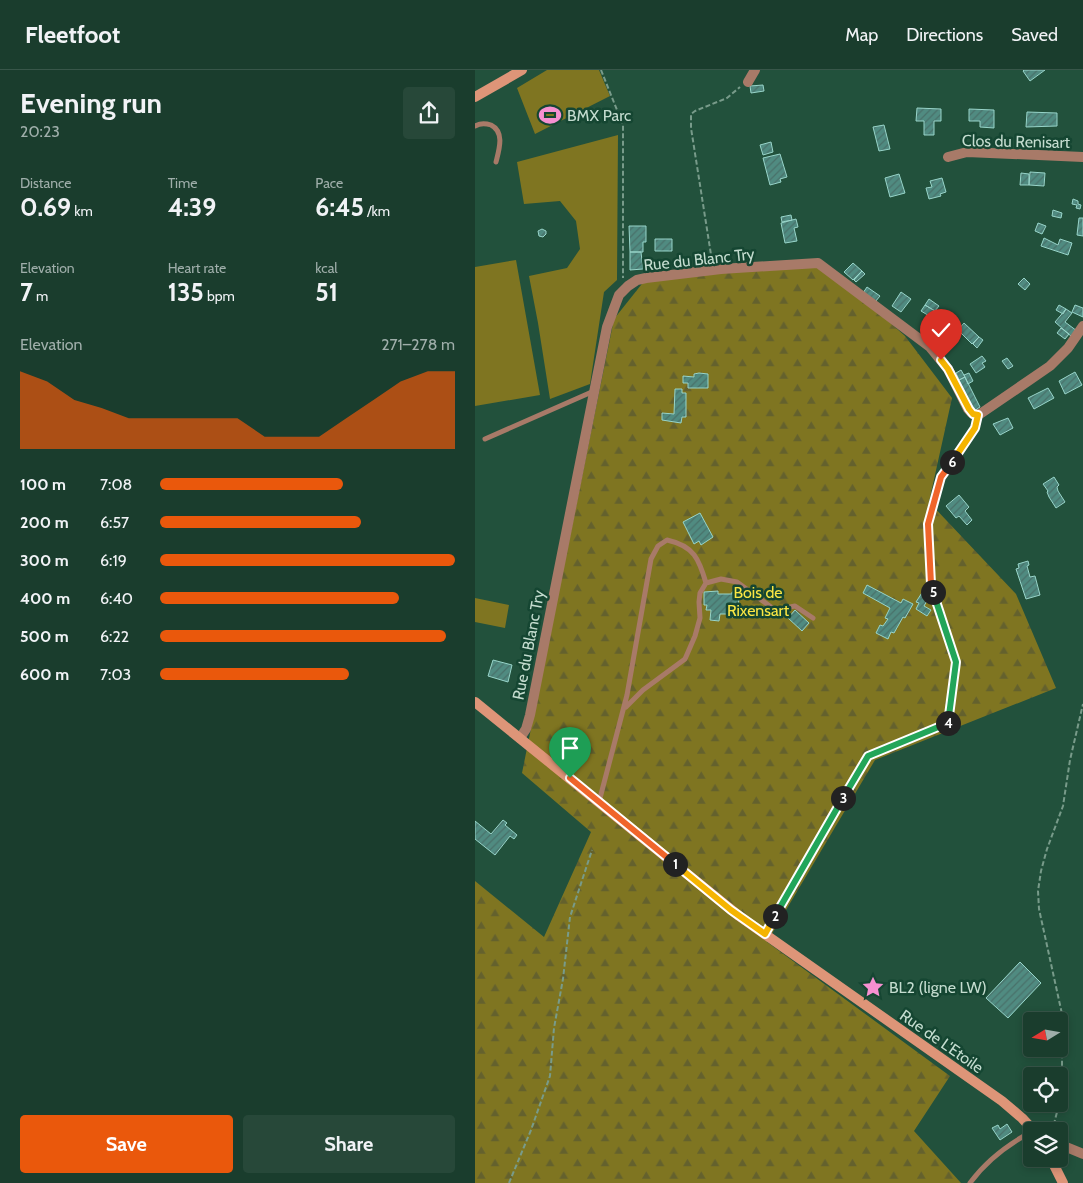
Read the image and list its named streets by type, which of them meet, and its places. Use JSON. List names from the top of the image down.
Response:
{
  "streets": {
    "street": ["Clos du Renisart", "Rue du Blanc Try", "Rue de L'Etoile"]
  },
  "crossings": [
    ["Rue du Blanc Try", "Rue de L'Etoile"]
  ],
  "parks": ["Bois de Rixensart"],
  "places": {
    "sports": ["BMX Parc"],
    "place": ["BL2 (ligne LW)"]
  },
  "north": "left",
  "page": {
    "header": "Fleetfoot",
    "nav": ["Map", "Directions", "Saved"],
    "heading": ["Evening run", "20:23"],
    "stats": [
      ["Distance", "0.69 km"],
      ["Time", "4:39"],
      ["Pace", "6:45 /km"],
      ["Elevation", "7 m"],
      ["Heart rate", "135 bpm"],
      ["kcal", "51"]
    ],
    "chart": ["Elevation", "271–278 m"],
    "pins": [
      "6",
      "5",
      "4",
      "3",
      "1",
      "2"
    ],
    "list": [
      {
        "name": "100 m",
        "note": "7:08"
      },
      {
        "name": "200 m",
        "note": "6:57"
      },
      {
        "name": "300 m",
        "note": "6:19"
      },
      {
        "name": "400 m",
        "note": "6:40"
      },
      {
        "name": "500 m",
        "note": "6:22"
      },
      {
        "name": "600 m",
        "note": "7:03"
      }
    ],
    "buttons": ["Save", "Share"]
  }
}
